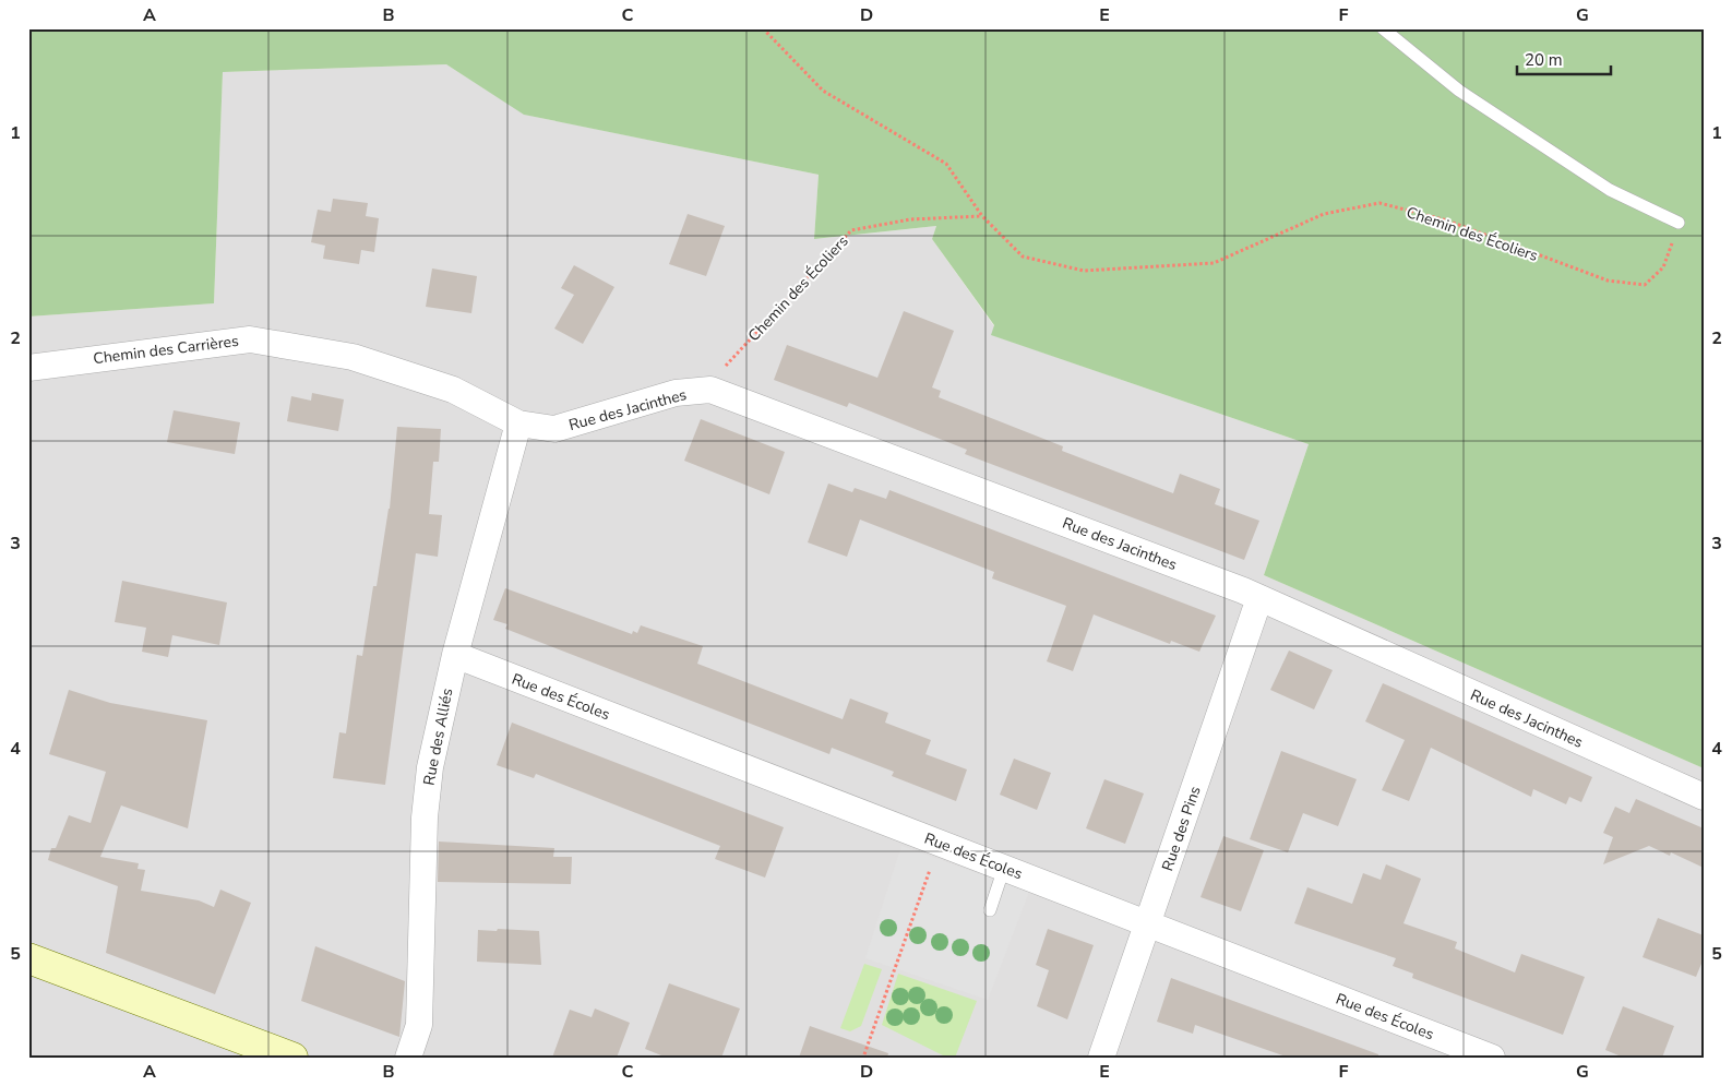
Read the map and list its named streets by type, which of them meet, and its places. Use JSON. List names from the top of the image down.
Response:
{
  "streets": {
    "street": [
      "Chemin des Carrières",
      "Rue des Jacinthes",
      "Rue des Écoles",
      "Rue des Alliés",
      "Rue des Pins"
    ],
    "path": ["Chemin des Écoliers"]
  },
  "crossings": [
    ["Chemin des Écoliers", "Rue des Jacinthes"],
    ["Chemin des Carrières", "Rue des Jacinthes"],
    ["Chemin des Carrières", "Rue des Alliés"],
    ["Rue des Jacinthes", "Rue des Alliés"],
    ["Rue des Jacinthes", "Rue des Pins"],
    ["Rue des Écoles", "Rue des Alliés"],
    ["Rue des Écoles", "Rue des Pins"]
  ],
  "scale_bar": "20 m",
  "grid": {
    "columns": [
      "A",
      "B",
      "C",
      "D",
      "E",
      "F",
      "G"
    ],
    "rows": [
      "1",
      "2",
      "3",
      "4",
      "5"
    ]
  }
}
